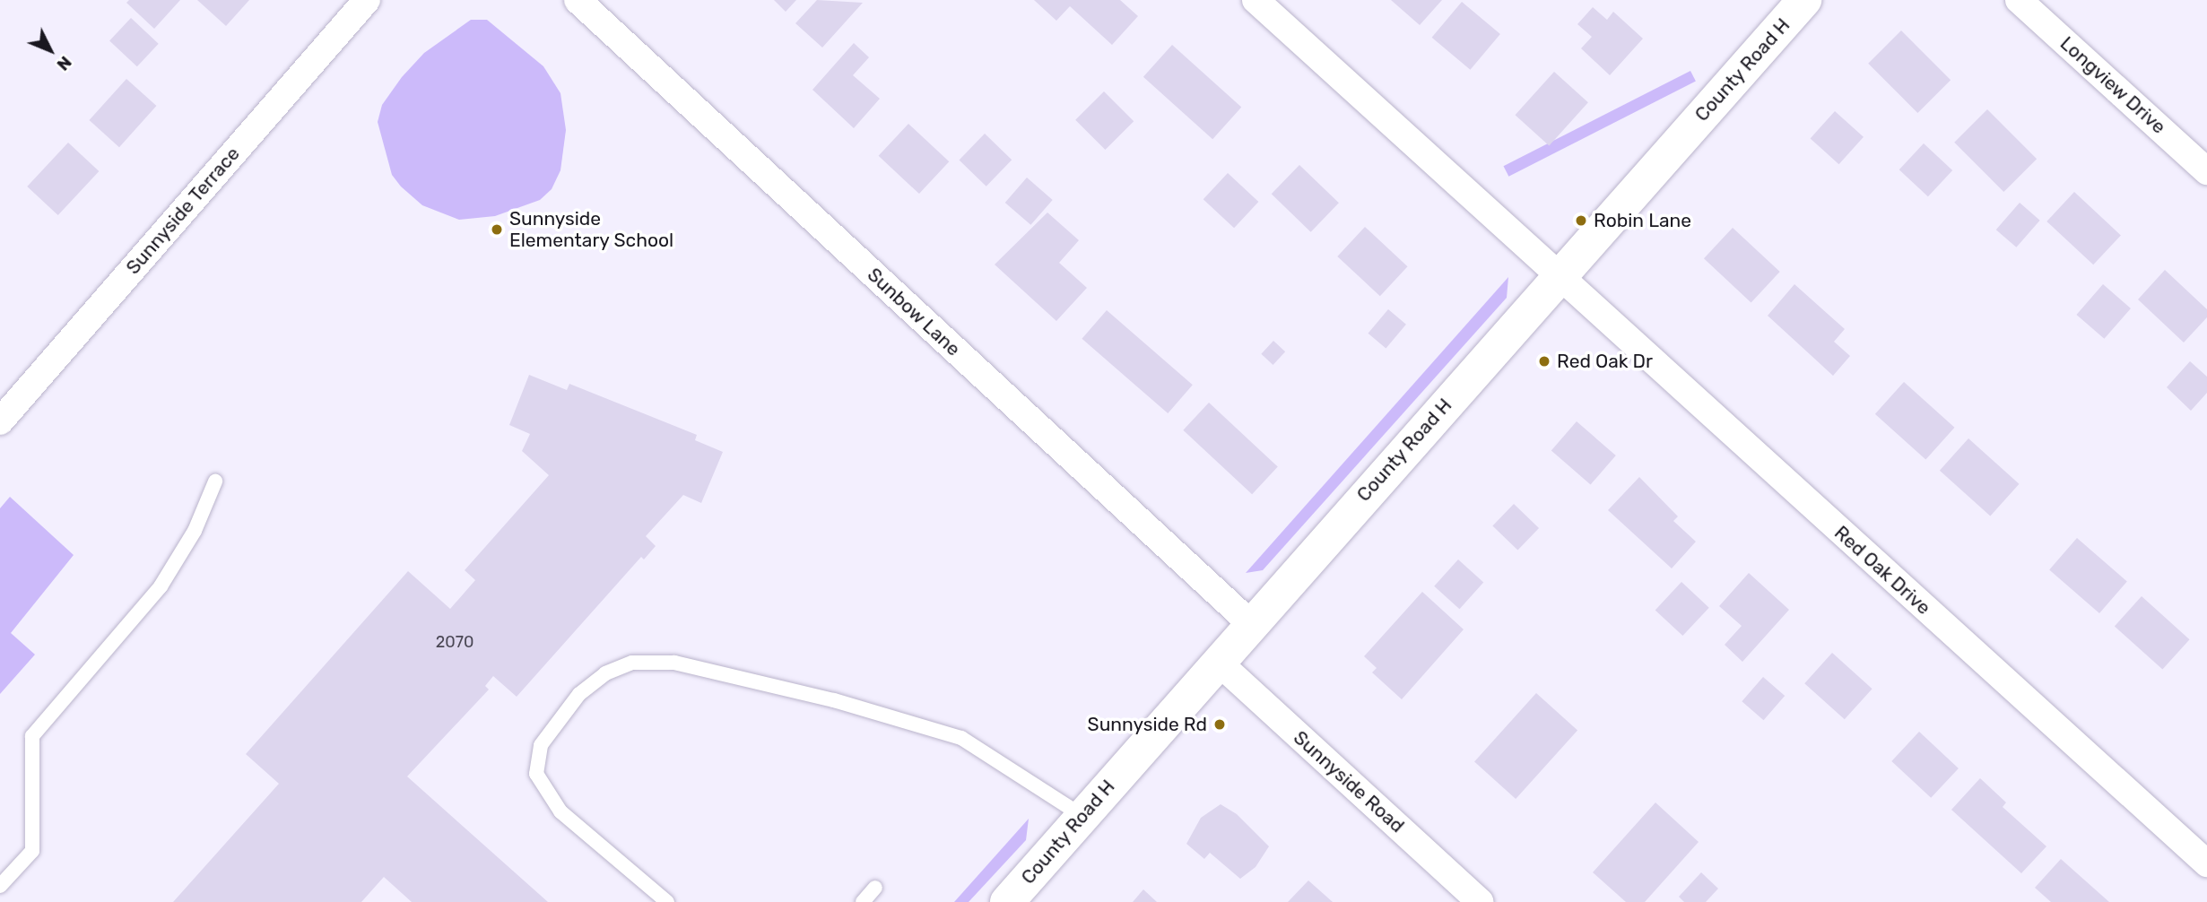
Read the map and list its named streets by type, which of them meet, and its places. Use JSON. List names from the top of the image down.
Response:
{
  "streets": {
    "street": [
      "County Road H",
      "Longview Drive",
      "Sunnyside Terrace",
      "Sunbow Lane",
      "Red Oak Drive",
      "Sunnyside Road"
    ]
  },
  "crossings": [
    ["County Road H", "Sunbow Lane"],
    ["County Road H", "Red Oak Drive"],
    ["County Road H", "Sunnyside Road"]
  ],
  "places": [
    "Robin Lane",
    "Sunnyside Elementary School",
    "Red Oak Dr",
    "Sunnyside Rd"
  ],
  "house_numbers": ["2070"],
  "north": "bottom right"
}
